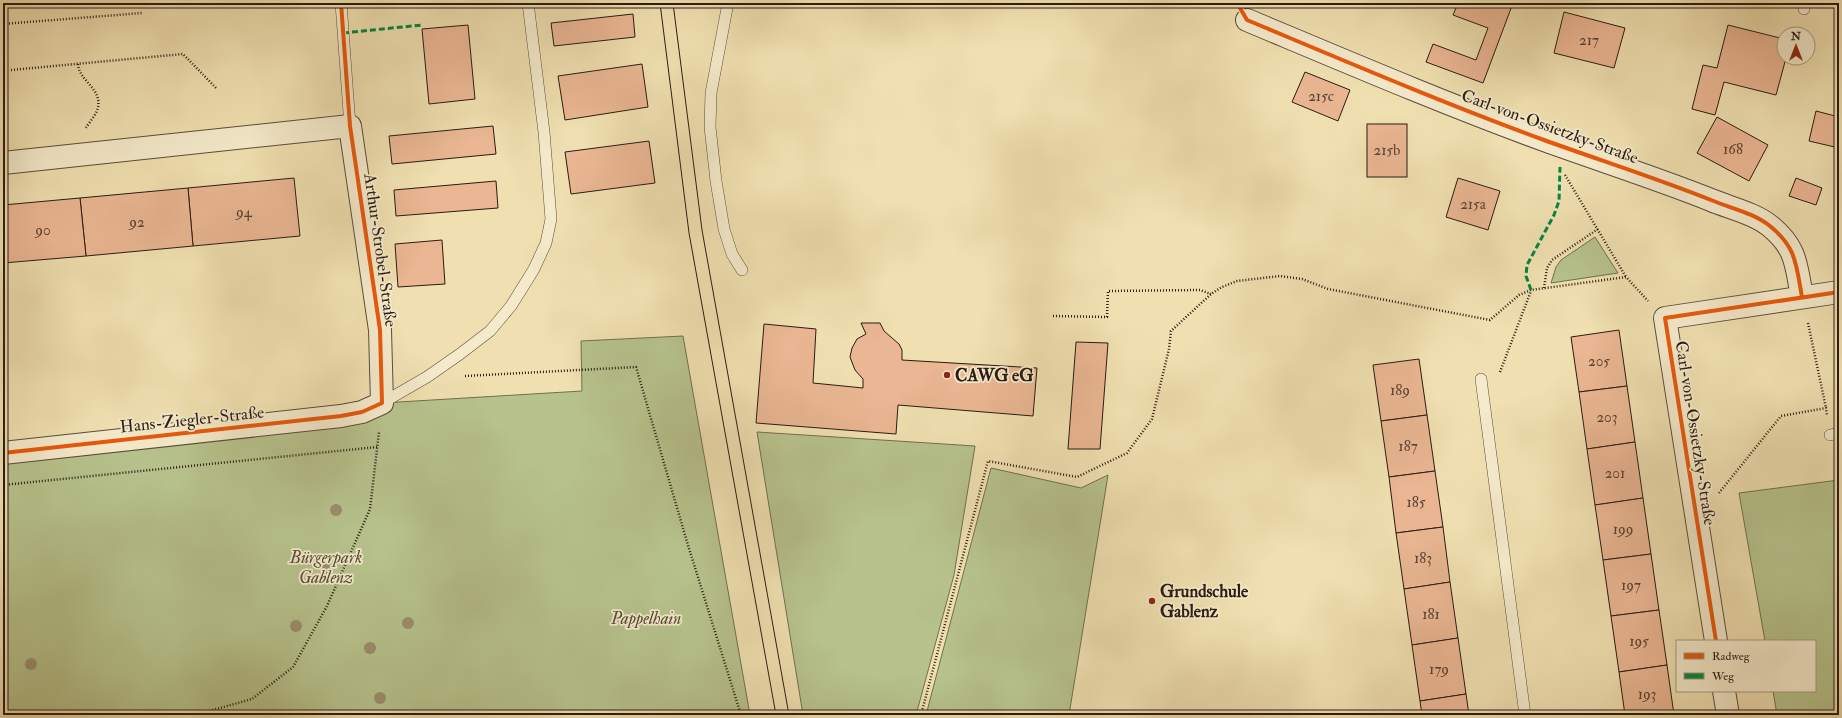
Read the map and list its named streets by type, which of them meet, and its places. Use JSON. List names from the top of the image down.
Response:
{
  "streets": {
    "street": ["Carl-von-Ossietzky-Straße", "Arthur-Strobel-Straße", "Hans-Ziegler-Straße"]
  },
  "crossings": [
    ["Arthur-Strobel-Straße", "Hans-Ziegler-Straße"]
  ],
  "parks": ["Bürgerpark Gablenz", "Pappelhain"],
  "places": ["CAWG eG", "Grundschule Gablenz"],
  "house_numbers": [
    "217",
    "215c",
    "168",
    "215b",
    "215a",
    "94",
    "92",
    "90",
    "205",
    "189",
    "203",
    "187",
    "201",
    "185",
    "199",
    "183",
    "197",
    "181",
    "195",
    "179",
    "193"
  ],
  "legend": ["Radweg", "Weg"],
  "north": "top"
}
